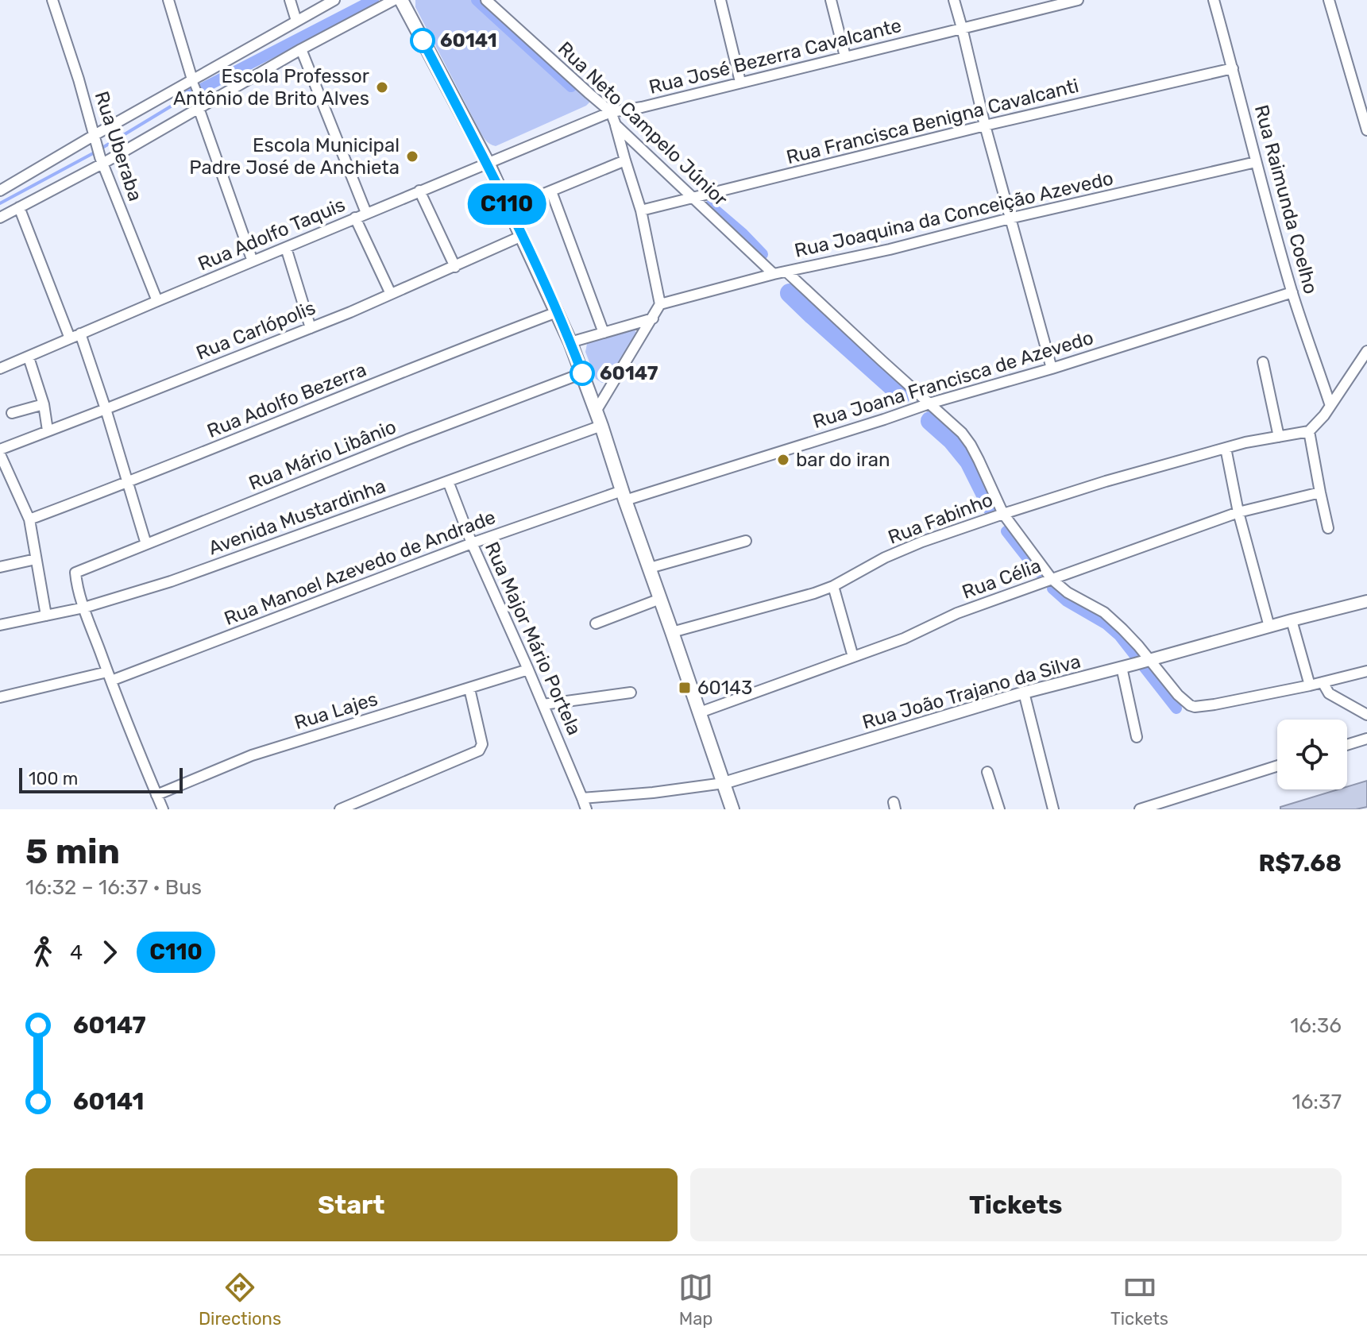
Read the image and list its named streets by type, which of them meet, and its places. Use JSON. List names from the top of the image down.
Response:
{
  "streets": {
    "street": [
      "Rua José Bezerra Cavalcante",
      "Rua Francisca Benigna Cavalcanti",
      "Rua Neto Campelo Júnior",
      "Rua Uberaba",
      "Rua Raimunda Coelho",
      "Rua Joaquina da Conceição Azevedo",
      "Rua Adolfo Taquis",
      "Rua Carlópolis",
      "Rua Joana Francisca de Azevedo",
      "Rua Adolfo Bezerra",
      "Rua Mário Libânio",
      "Avenida Mustardinha",
      "Rua Fabinho",
      "Rua Manoel Azevedo de Andrade",
      "Rua Célia",
      "Rua Major Mário Portela",
      "Rua João Trajano da Silva",
      "Rua Lajes"
    ]
  },
  "crossings": [
    ["Rua José Bezerra Cavalcante", "Rua Neto Campelo Júnior"],
    ["Rua José Bezerra Cavalcante", "Rua Adolfo Taquis"],
    ["Rua Francisca Benigna Cavalcanti", "Rua Neto Campelo Júnior"],
    ["Rua Francisca Benigna Cavalcanti", "Rua Raimunda Coelho"],
    ["Rua Neto Campelo Júnior", "Rua Joaquina da Conceição Azevedo"],
    ["Rua Uberaba", "Rua Adolfo Taquis"],
    ["Rua Raimunda Coelho", "Rua Joaquina da Conceição Azevedo"],
    ["Rua Raimunda Coelho", "Rua Joana Francisca de Azevedo"],
    ["Rua Joana Francisca de Azevedo", "Rua Manoel Azevedo de Andrade"],
    ["Rua Mário Libânio", "Avenida Mustardinha"],
    ["Avenida Mustardinha", "Rua Major Mário Portela"],
    ["Rua Manoel Azevedo de Andrade", "Rua Major Mário Portela"],
    ["Rua Major Mário Portela", "Rua João Trajano da Silva"],
    ["Rua Major Mário Portela", "Rua Lajes"]
  ],
  "places": {
    "other": [
      "60141",
      "Escola Professor Antônio de Brito Alves",
      "Escola Municipal Padre José de Anchieta",
      "60147",
      "bar do iran"
    ],
    "transit": ["60143"]
  },
  "lines": ["bus line C110"],
  "scale_bar": "100 m",
  "page": {
    "on_map": "C110",
    "scale": "100 m",
    "heading": ["5 min", "16:32 – 16:37 · Bus", "R$7.68"],
    "legs": ["4", "C110"],
    "list": [
      {
        "name": "60147",
        "value": "16:36"
      },
      {
        "name": "60141",
        "value": "16:37"
      }
    ],
    "buttons": ["Start", "Tickets"],
    "tabs": ["Directions", "Map", "Tickets"]
  }
}
